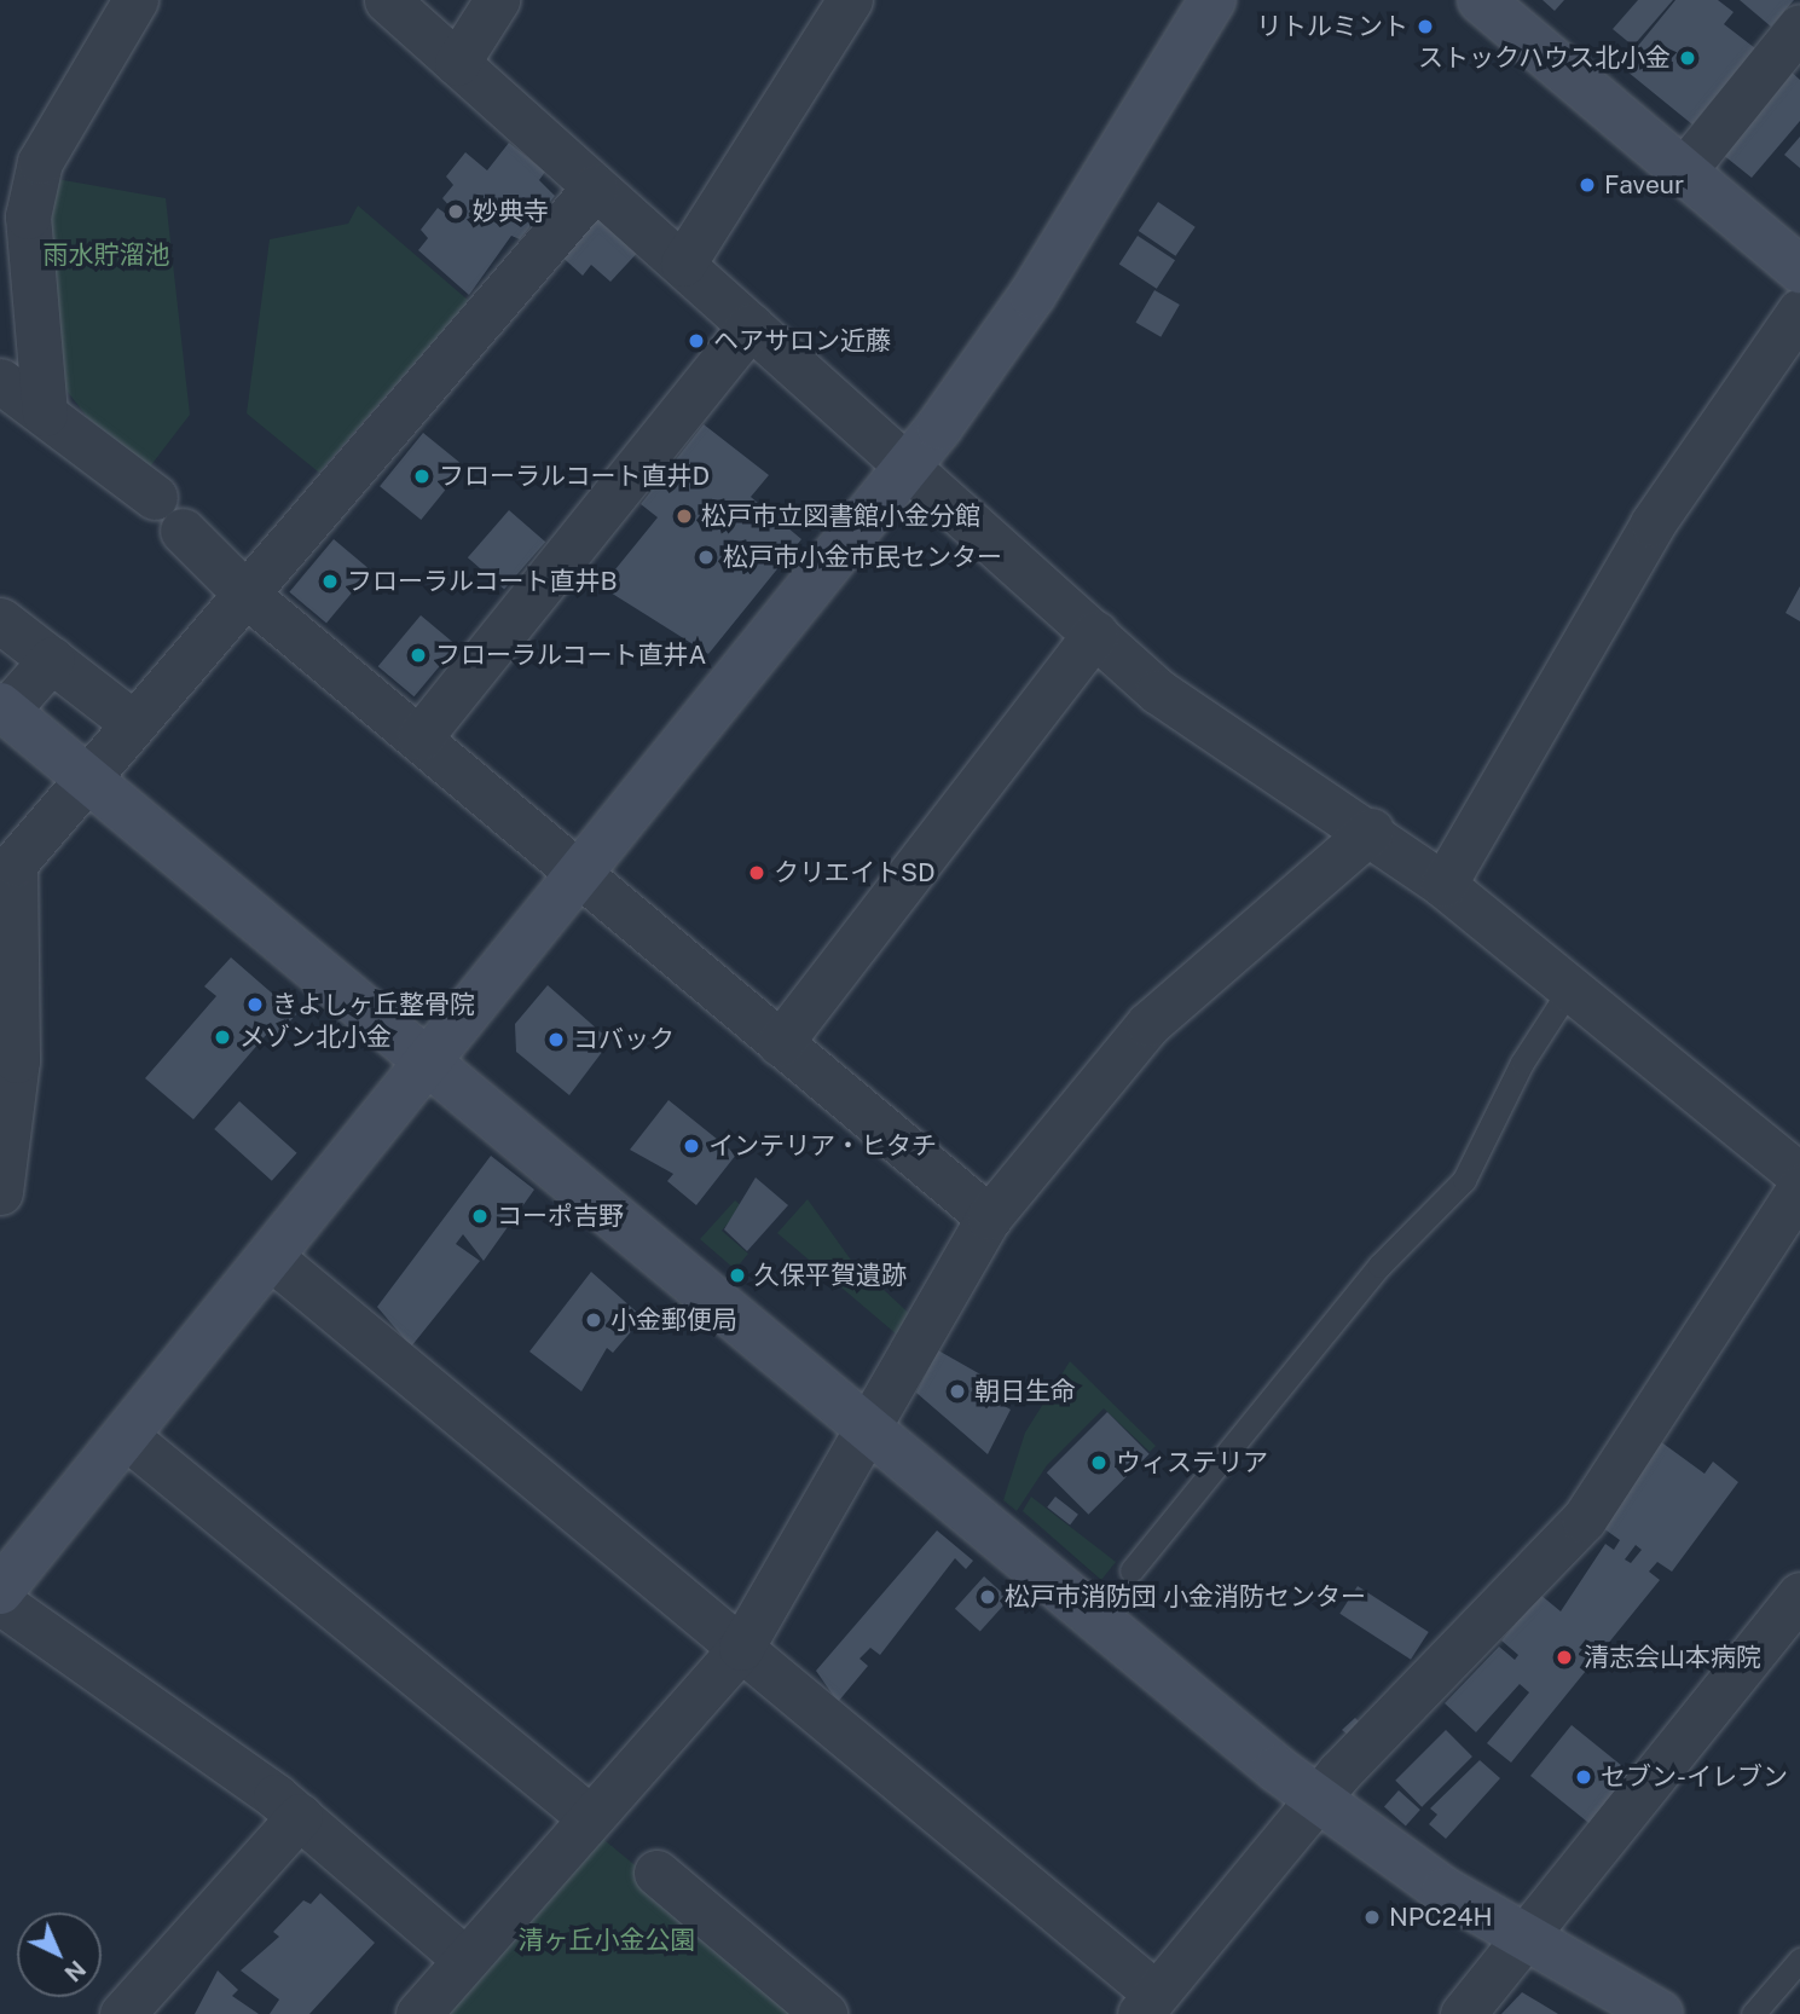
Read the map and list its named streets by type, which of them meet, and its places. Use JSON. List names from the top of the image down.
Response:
{
  "parks": ["雨水貯溜池", "清ヶ丘小金公園"],
  "places": [
    "リトルミント",
    "ストックハウス北小金",
    "Faveur",
    "妙典寺",
    "ヘアサロン近藤",
    "フローラルコート直井D",
    "松戸市立図書館小金分館",
    "松戸市小金市民センター",
    "フローラルコート直井B",
    "フローラルコート直井A",
    "クリエイトSD",
    "きよしヶ丘整骨院",
    "メゾン北小金",
    "コバック",
    "インテリア・ヒタチ",
    "コーポ吉野",
    "久保平賀遺跡",
    "小金郵便局",
    "朝日生命",
    "ウィステリア",
    "松戸市消防団 小金消防センター",
    "清志会山本病院",
    "セブン-イレブン",
    "NPC24H"
  ],
  "north": "bottom right"
}
